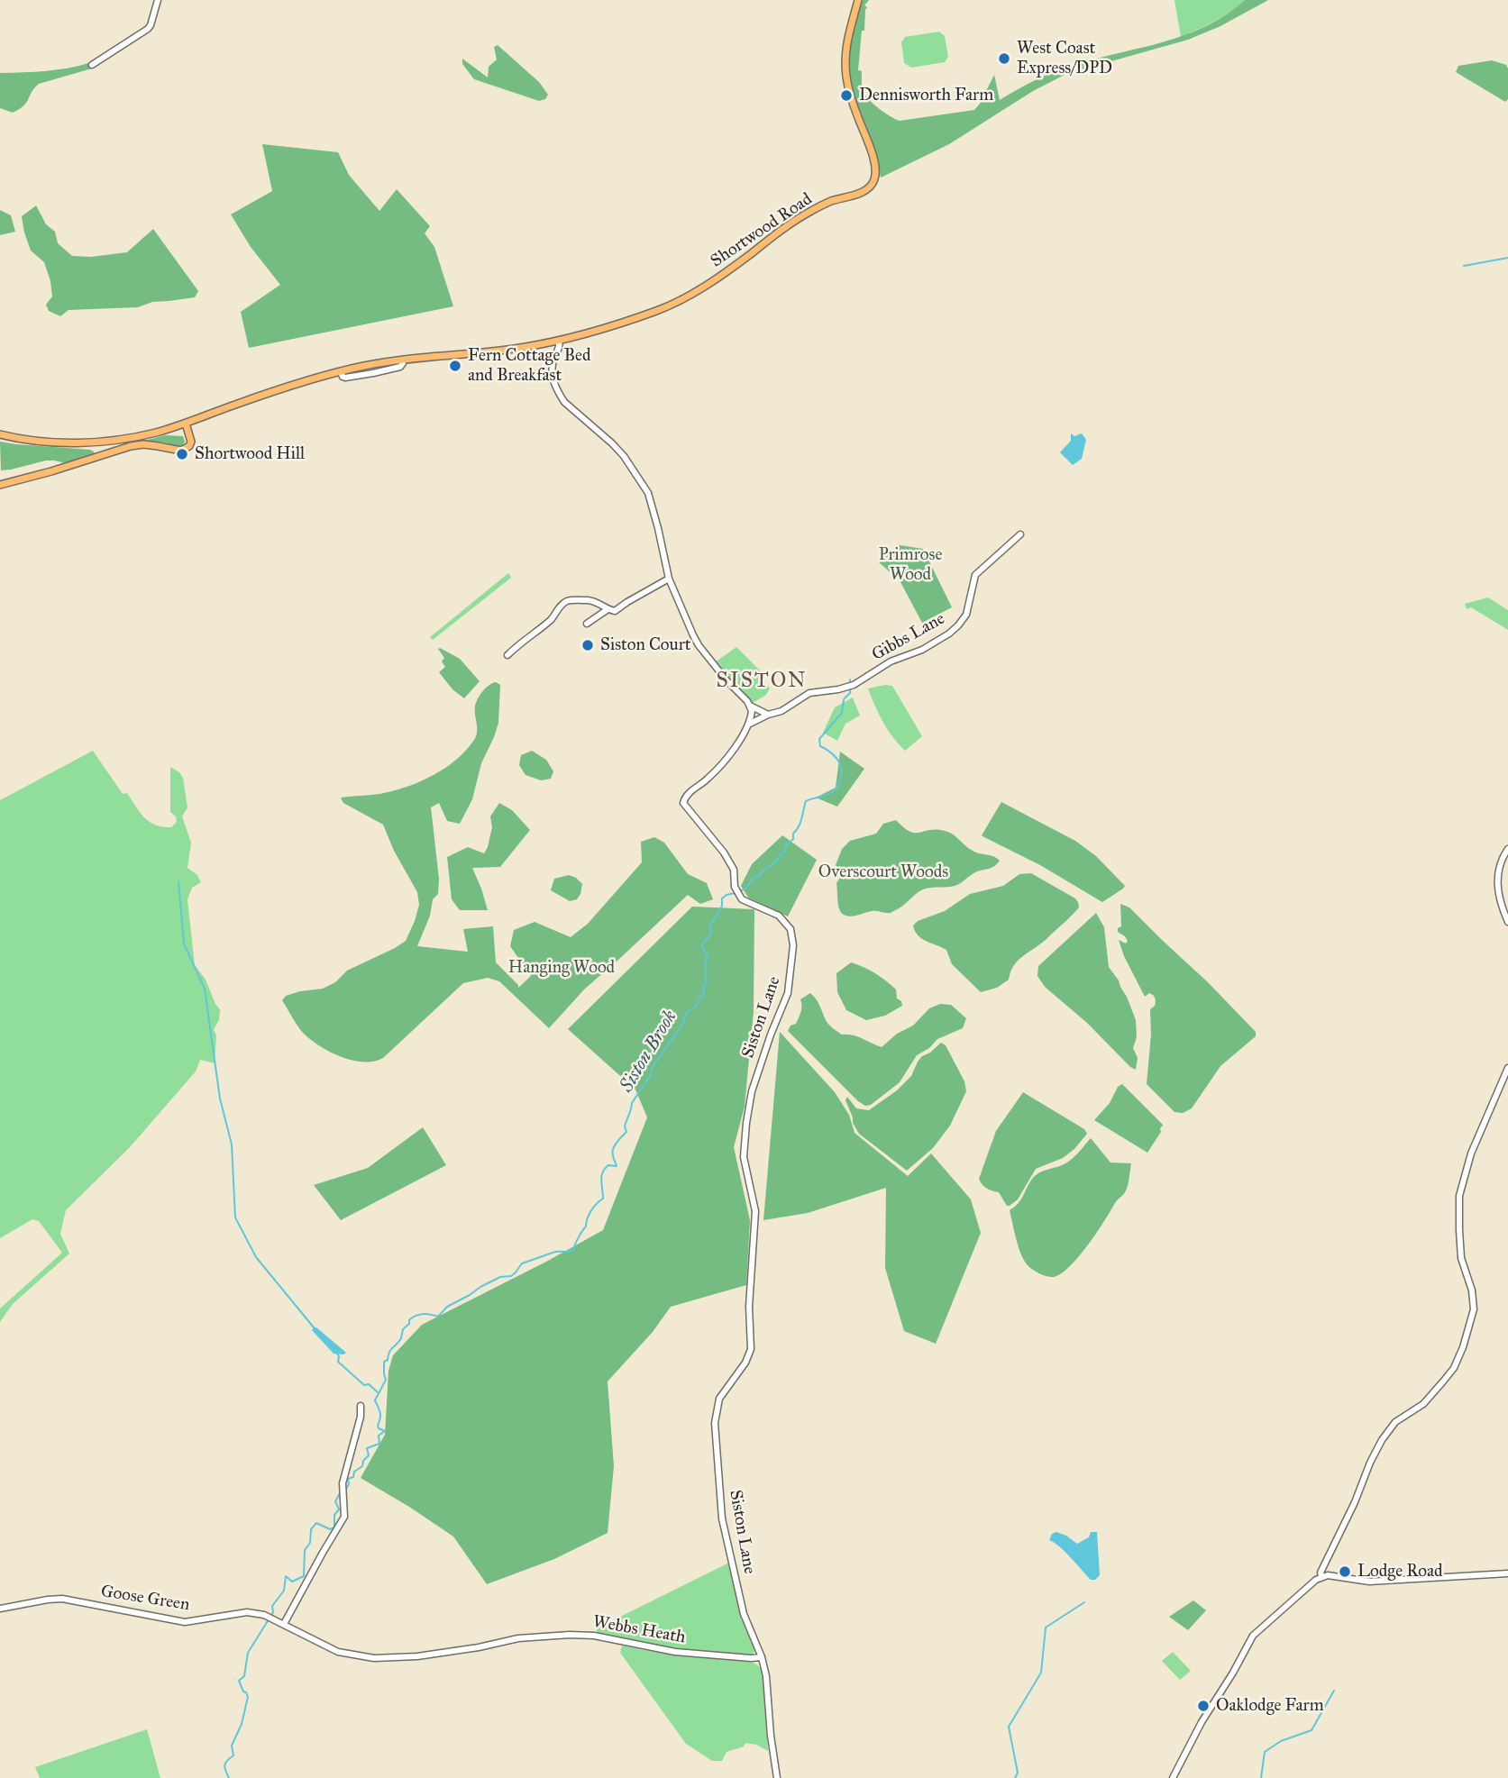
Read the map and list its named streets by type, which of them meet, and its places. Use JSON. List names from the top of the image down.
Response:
{
  "streets": {
    "main road": ["Shortwood Road"],
    "street": [
      "Gibbs Lane",
      "Siston Lane",
      "Goose Green",
      "Webbs Heath"
    ]
  },
  "crossings": [
    ["Gibbs Lane", "Siston Lane"],
    ["Siston Lane", "Webbs Heath"],
    ["Goose Green", "Webbs Heath"]
  ],
  "districts": ["SISTON"],
  "water": ["Siston Brook"],
  "parks": ["Primrose Wood", "Overscourt Woods", "Hanging Wood"],
  "places": [
    "West Coast Express/DPD",
    "Dennisworth Farm",
    "Fern Cottage Bed and Breakfast",
    "Shortwood Hill",
    "Siston Court",
    "Lodge Road",
    "Oaklodge Farm"
  ]
}
